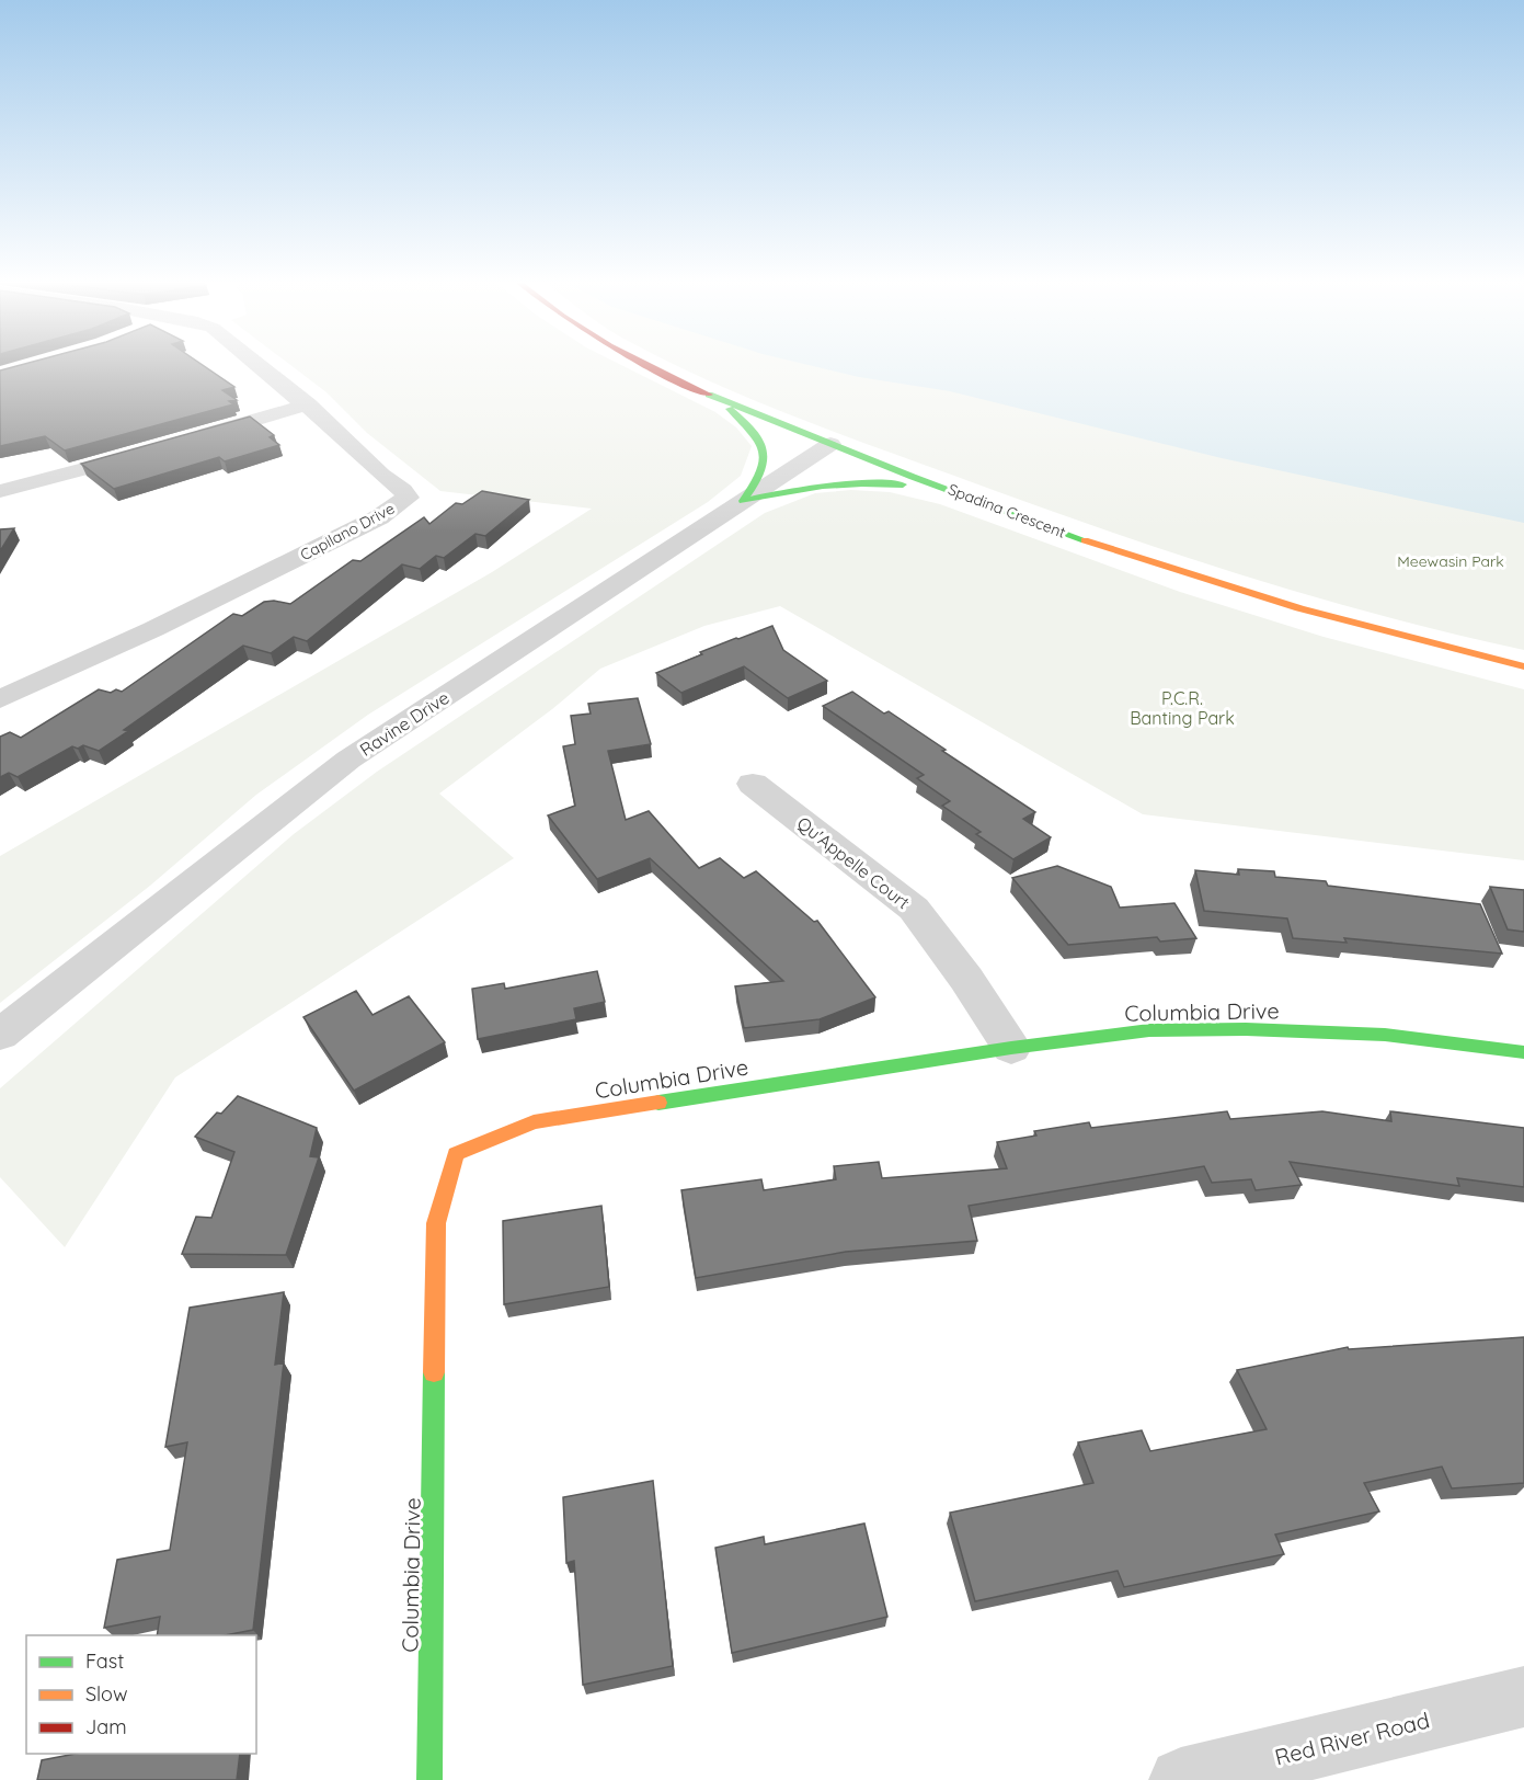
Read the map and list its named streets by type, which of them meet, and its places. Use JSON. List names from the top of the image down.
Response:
{
  "streets": {
    "street": [
      "Spadina Crescent",
      "Capilano Drive",
      "Ravine Drive",
      "Qu'Appelle Court",
      "Columbia Drive",
      "Red River Road"
    ]
  },
  "crossings": [
    ["Spadina Crescent", "Ravine Drive"],
    ["Qu'Appelle Court", "Columbia Drive"]
  ],
  "parks": ["Meewasin Park", "P.C.R. Banting Park"],
  "legend": ["Fast", "Slow", "Jam"]
}
